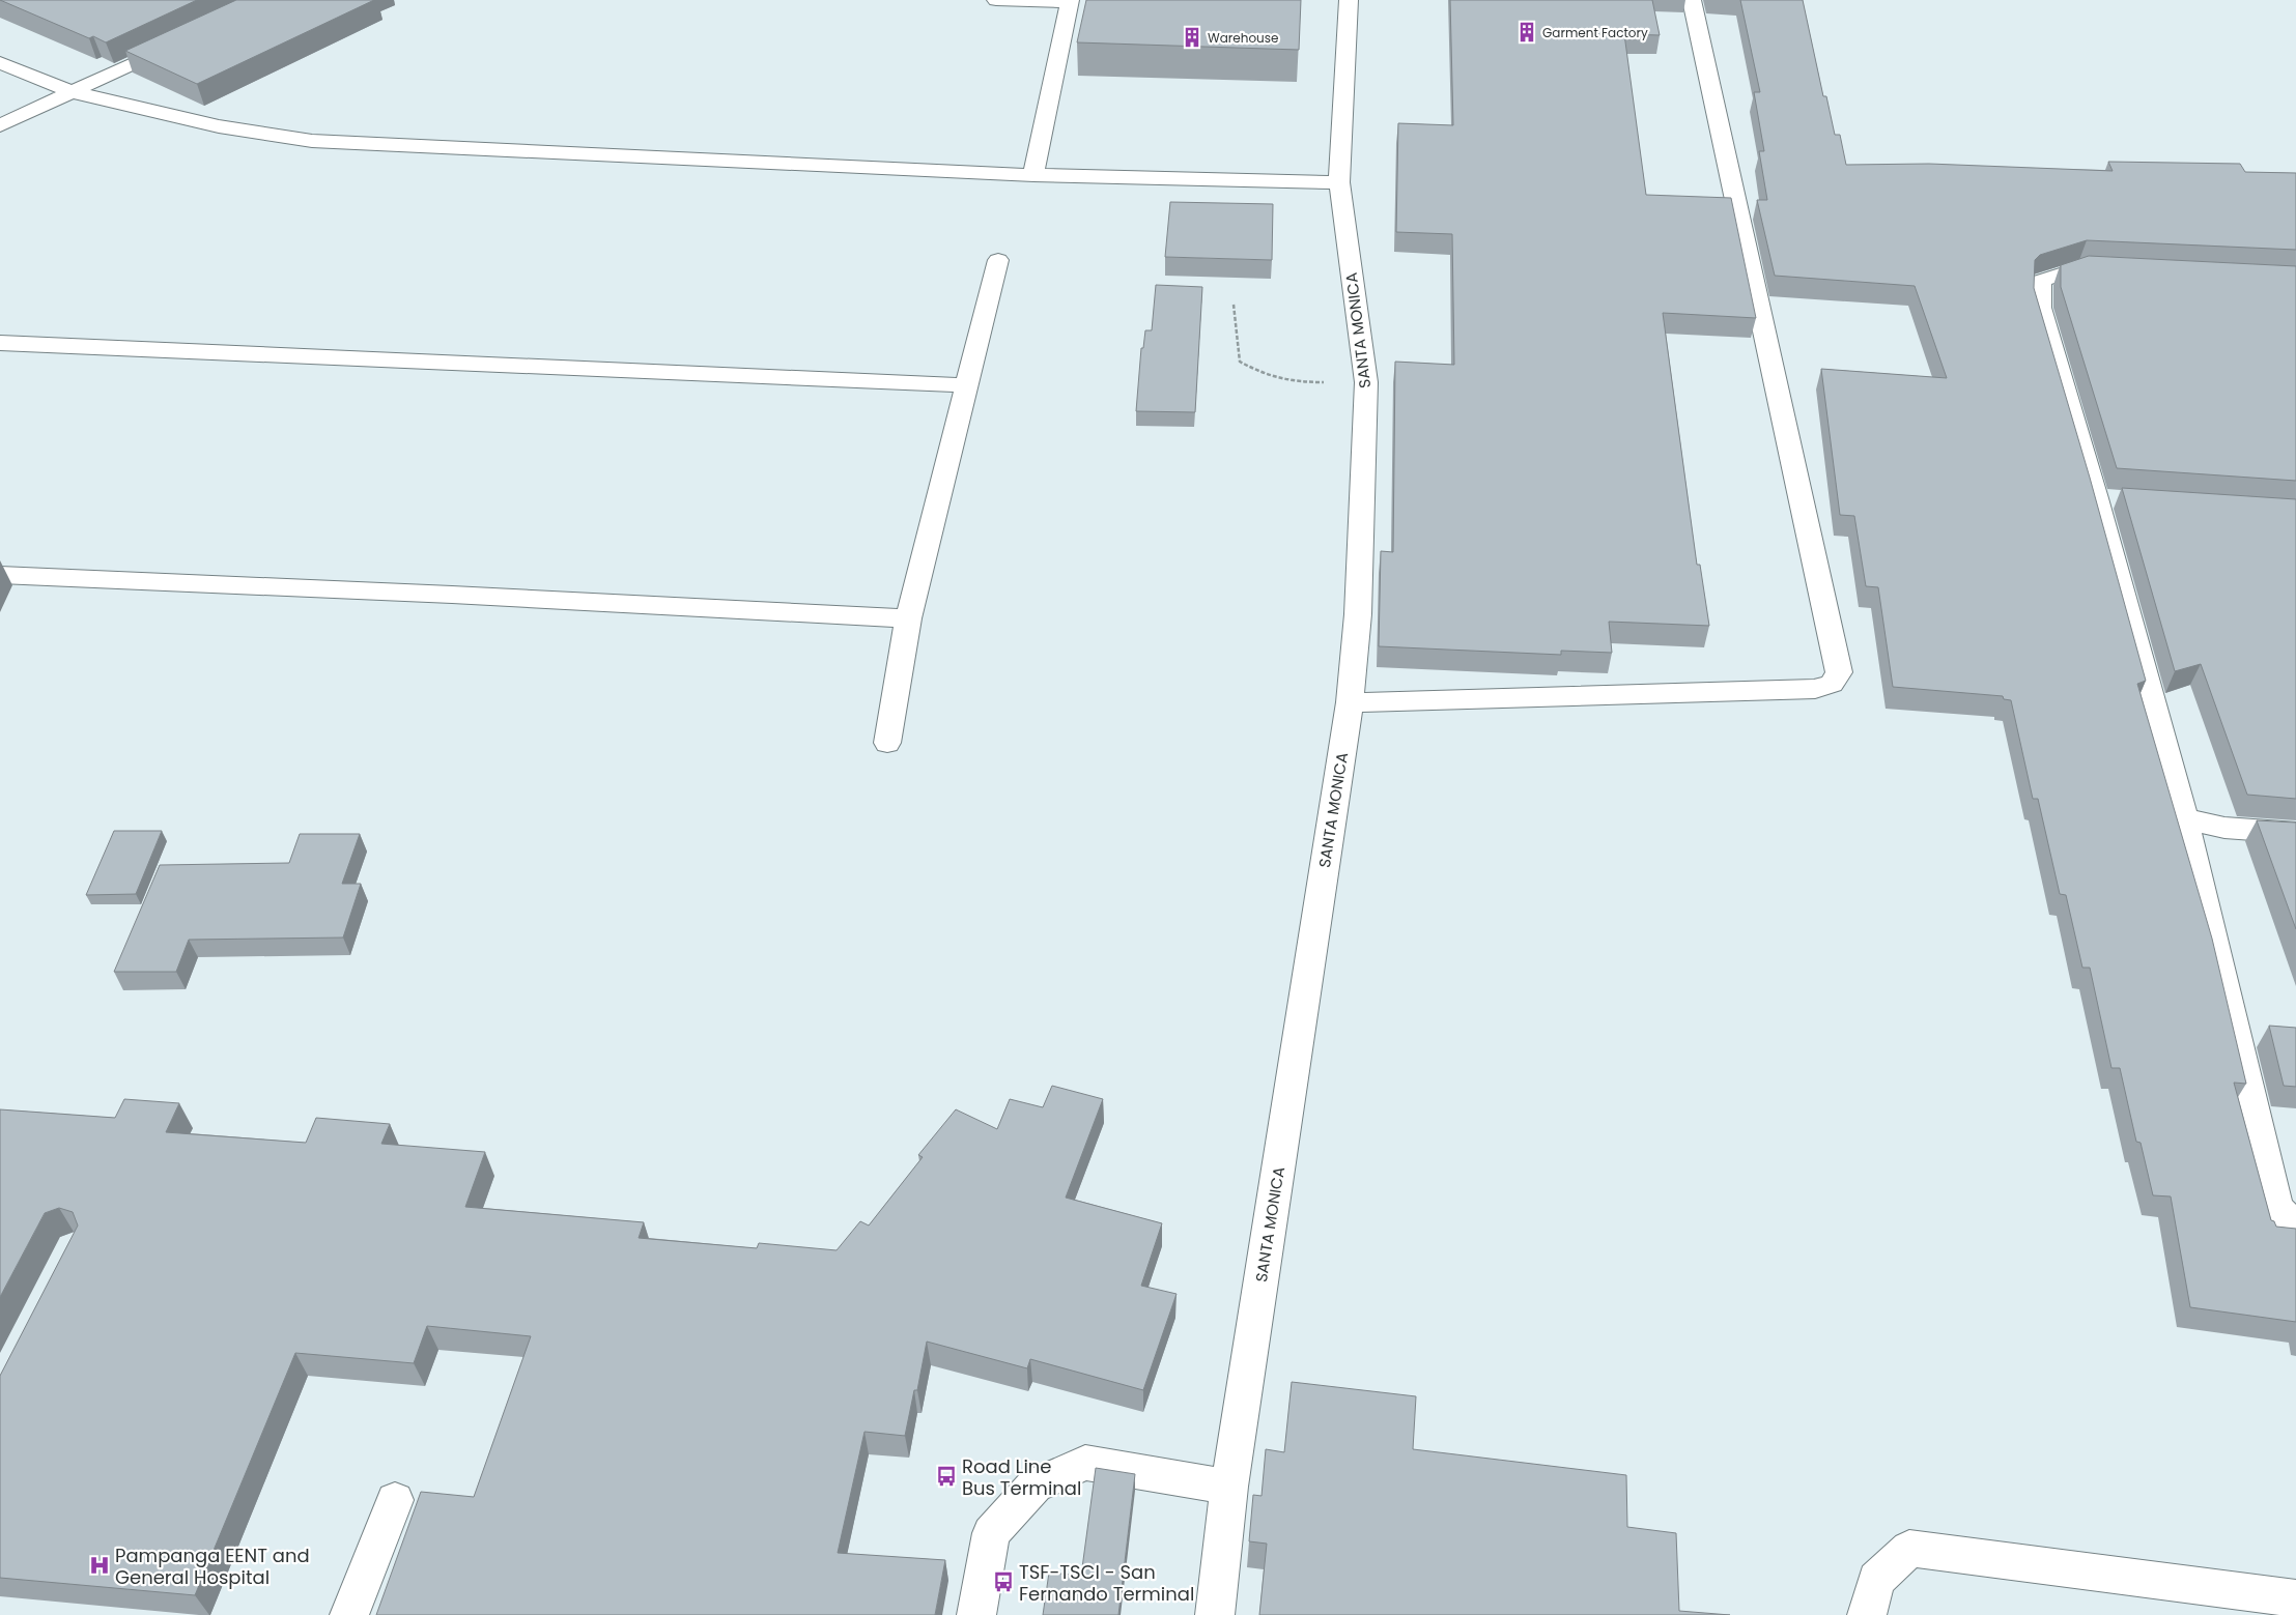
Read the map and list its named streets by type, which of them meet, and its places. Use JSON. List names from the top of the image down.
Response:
{
  "streets": {
    "street": ["SANTA MONICA"]
  },
  "places": {
    "building": ["Garment Factory", "Warehouse"],
    "bus stop": ["Road Line Bus Terminal", "TSF-TSCI - San Fernando Terminal"],
    "hospital": ["Pampanga EENT and General Hospital"]
  }
}
